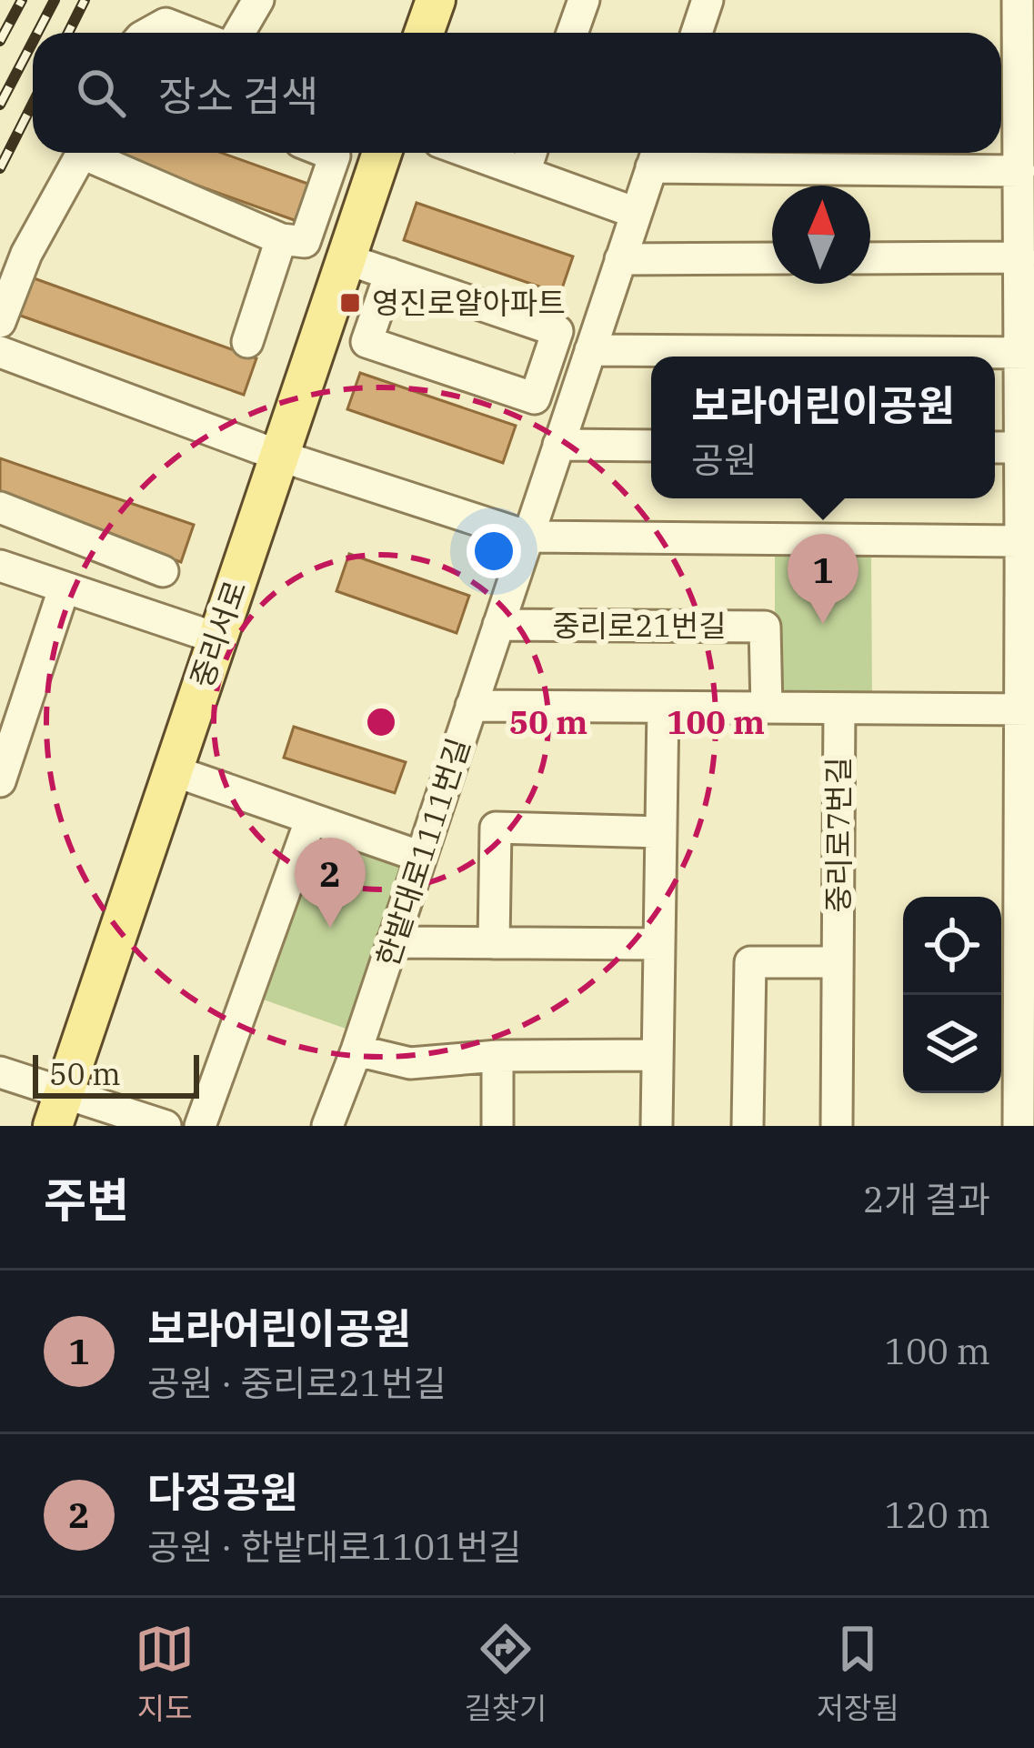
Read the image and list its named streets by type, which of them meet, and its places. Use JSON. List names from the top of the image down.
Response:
{
  "streets": {
    "main road": ["중리서로"],
    "street": ["중리로21번길", "중리로7번길", "한밭대로1111번길"]
  },
  "crossings": [
    ["중리로21번길", "한밭대로1111번길"]
  ],
  "places": {
    "transit": ["영진로얄아파트"]
  },
  "scale_bar": "50 m",
  "north": "top",
  "page": {
    "search": "장소 검색",
    "popup": ["보라어린이공원", "공원"],
    "pins": ["1", "2"],
    "scale": "50 m",
    "heading": ["주변", "2개 결과"],
    "list": [
      {
        "mark": "1",
        "name": "보라어린이공원",
        "note": "공원 · 중리로21번길",
        "value": "100 m"
      },
      {
        "mark": "2",
        "name": "다정공원",
        "note": "공원 · 한밭대로1101번길",
        "value": "120 m"
      }
    ],
    "nav": ["지도", "길찾기", "저장됨"]
  },
  "rings": ["50 m", "100 m"]
}
